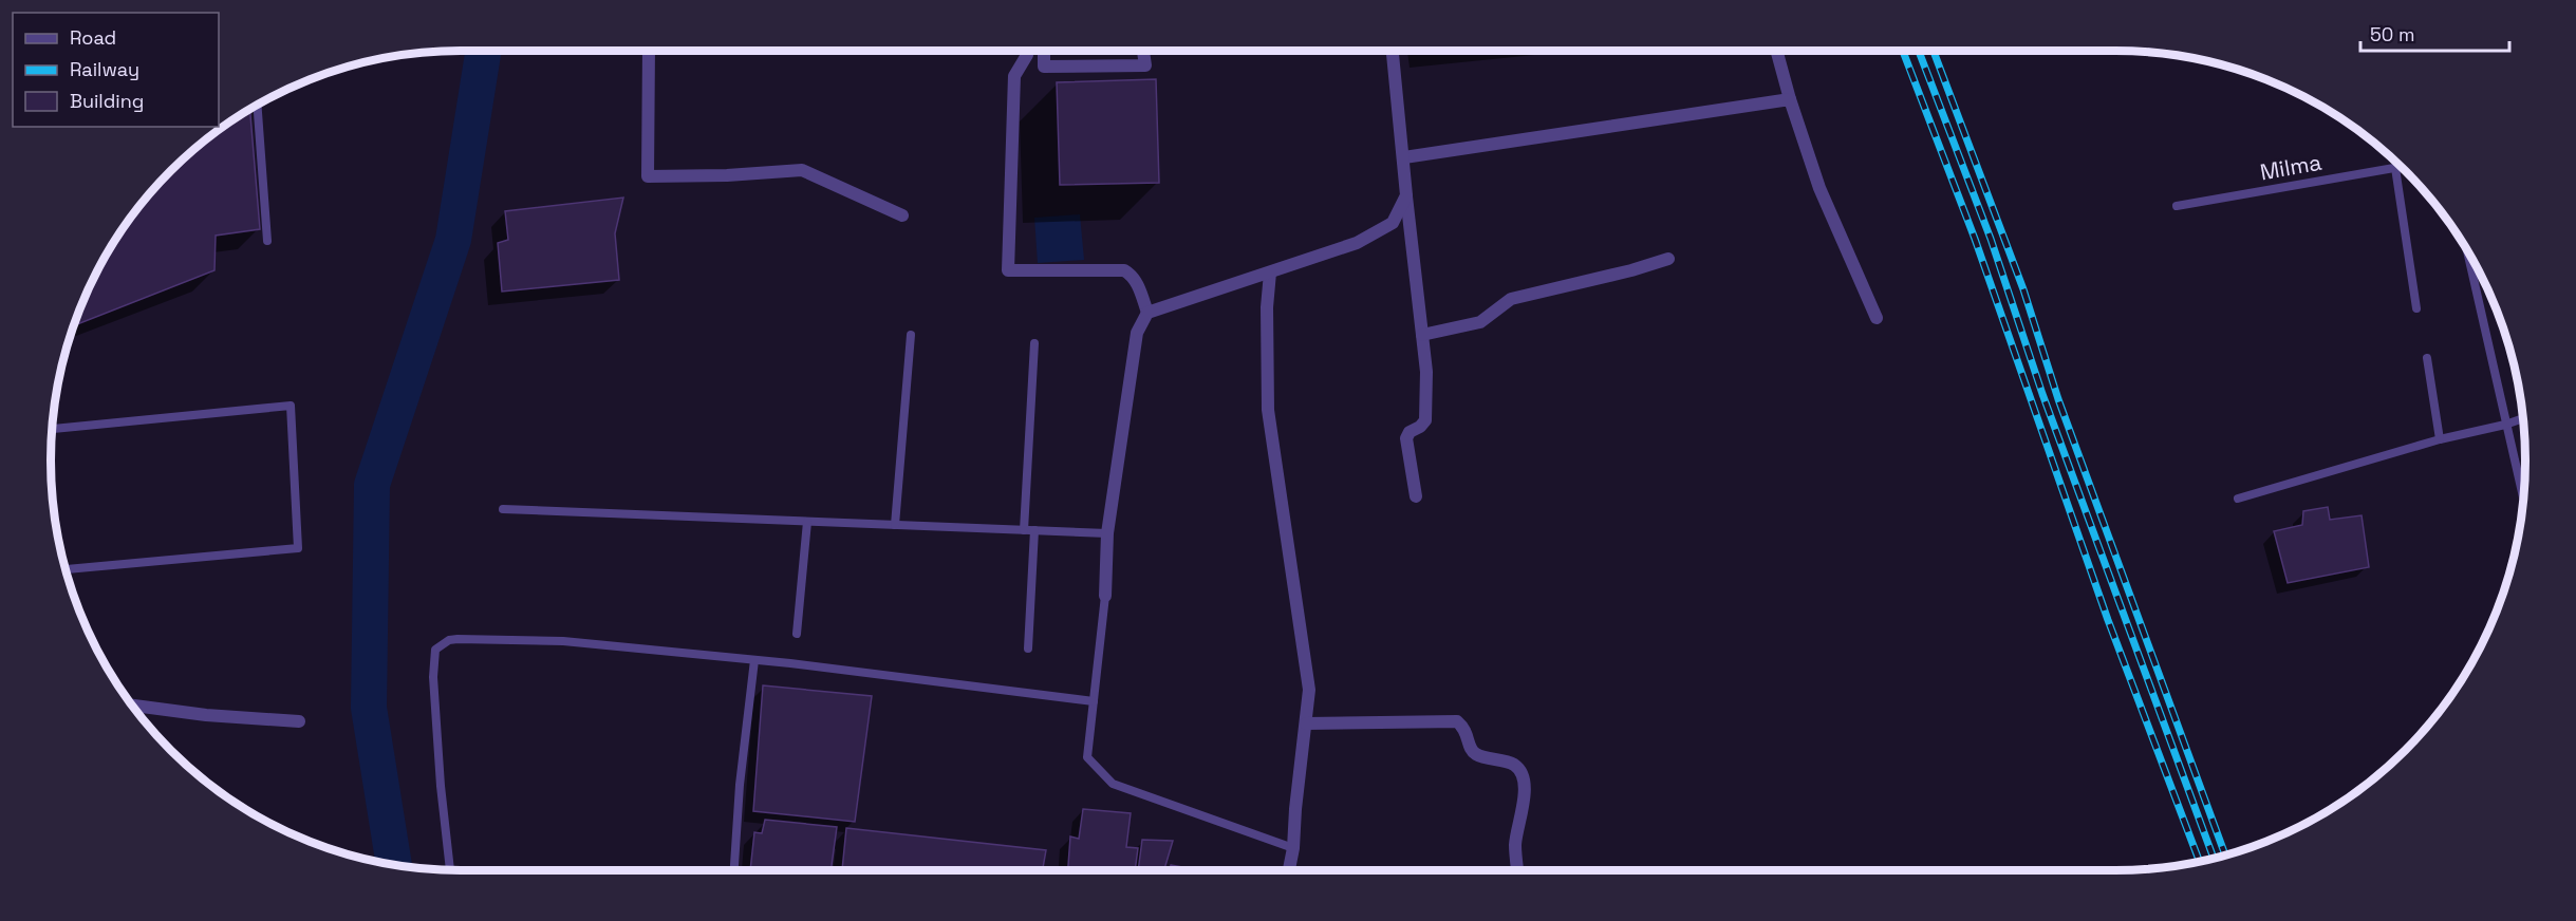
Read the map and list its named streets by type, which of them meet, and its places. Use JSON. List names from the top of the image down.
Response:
{
  "streets": {
    "lane": ["Milma"]
  },
  "legend": ["Road", "Railway", "Building"],
  "scale_bar": "50 m"
}
